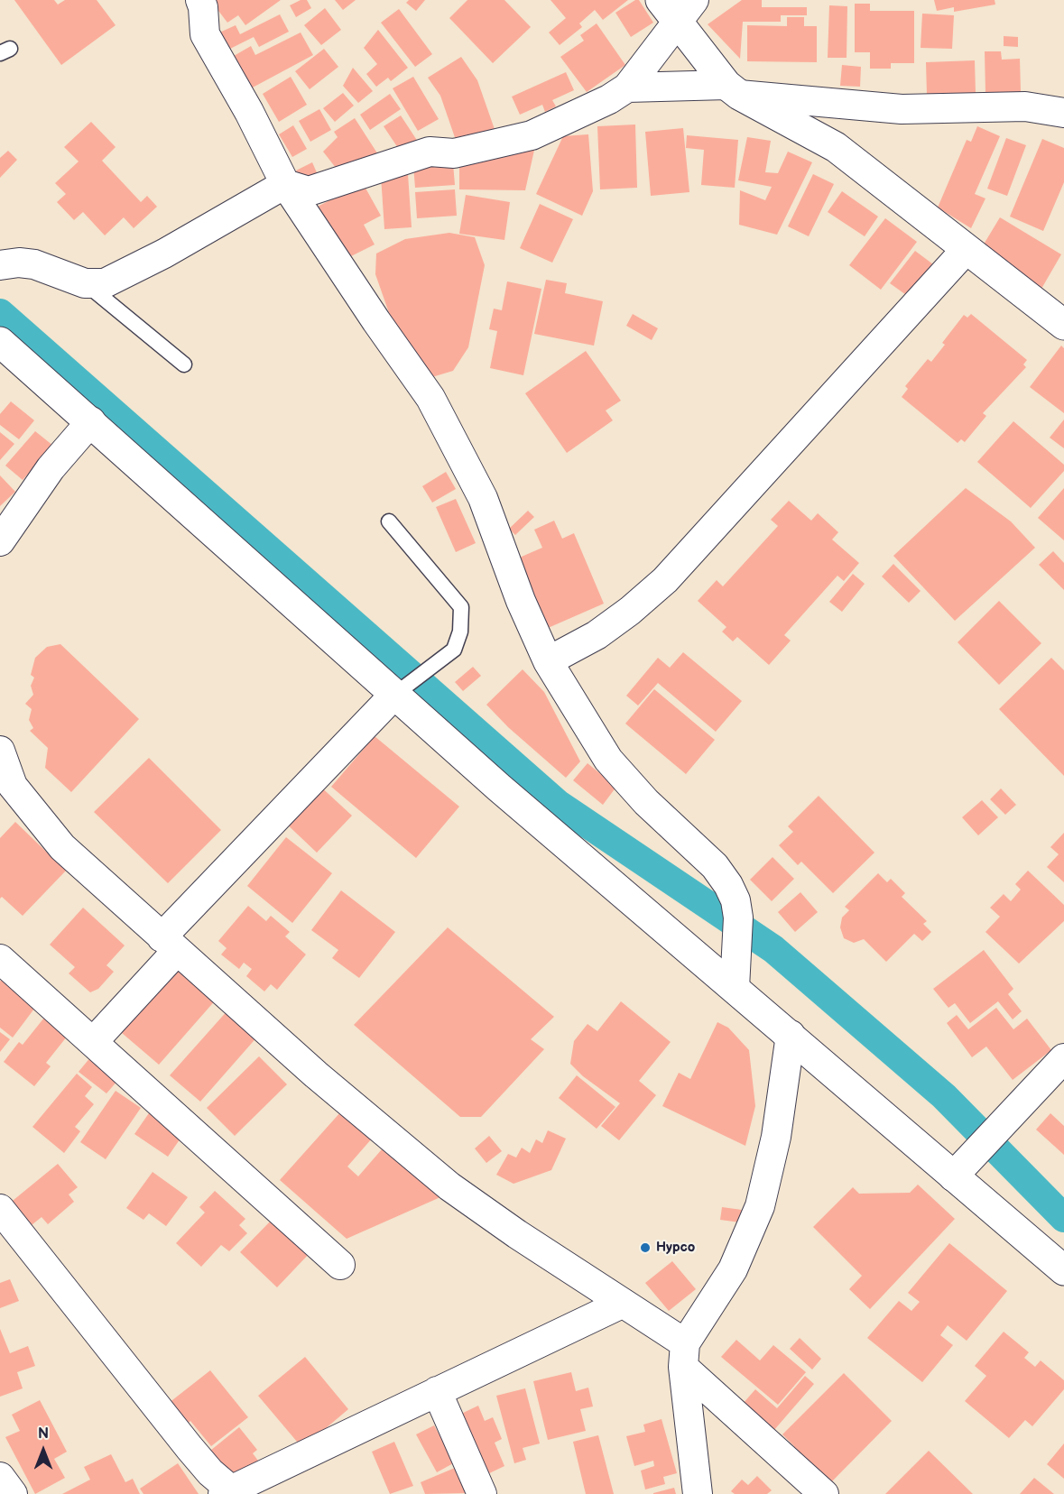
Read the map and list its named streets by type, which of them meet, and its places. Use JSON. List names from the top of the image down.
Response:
{
  "places": ["Hypco"],
  "north": "top"
}
